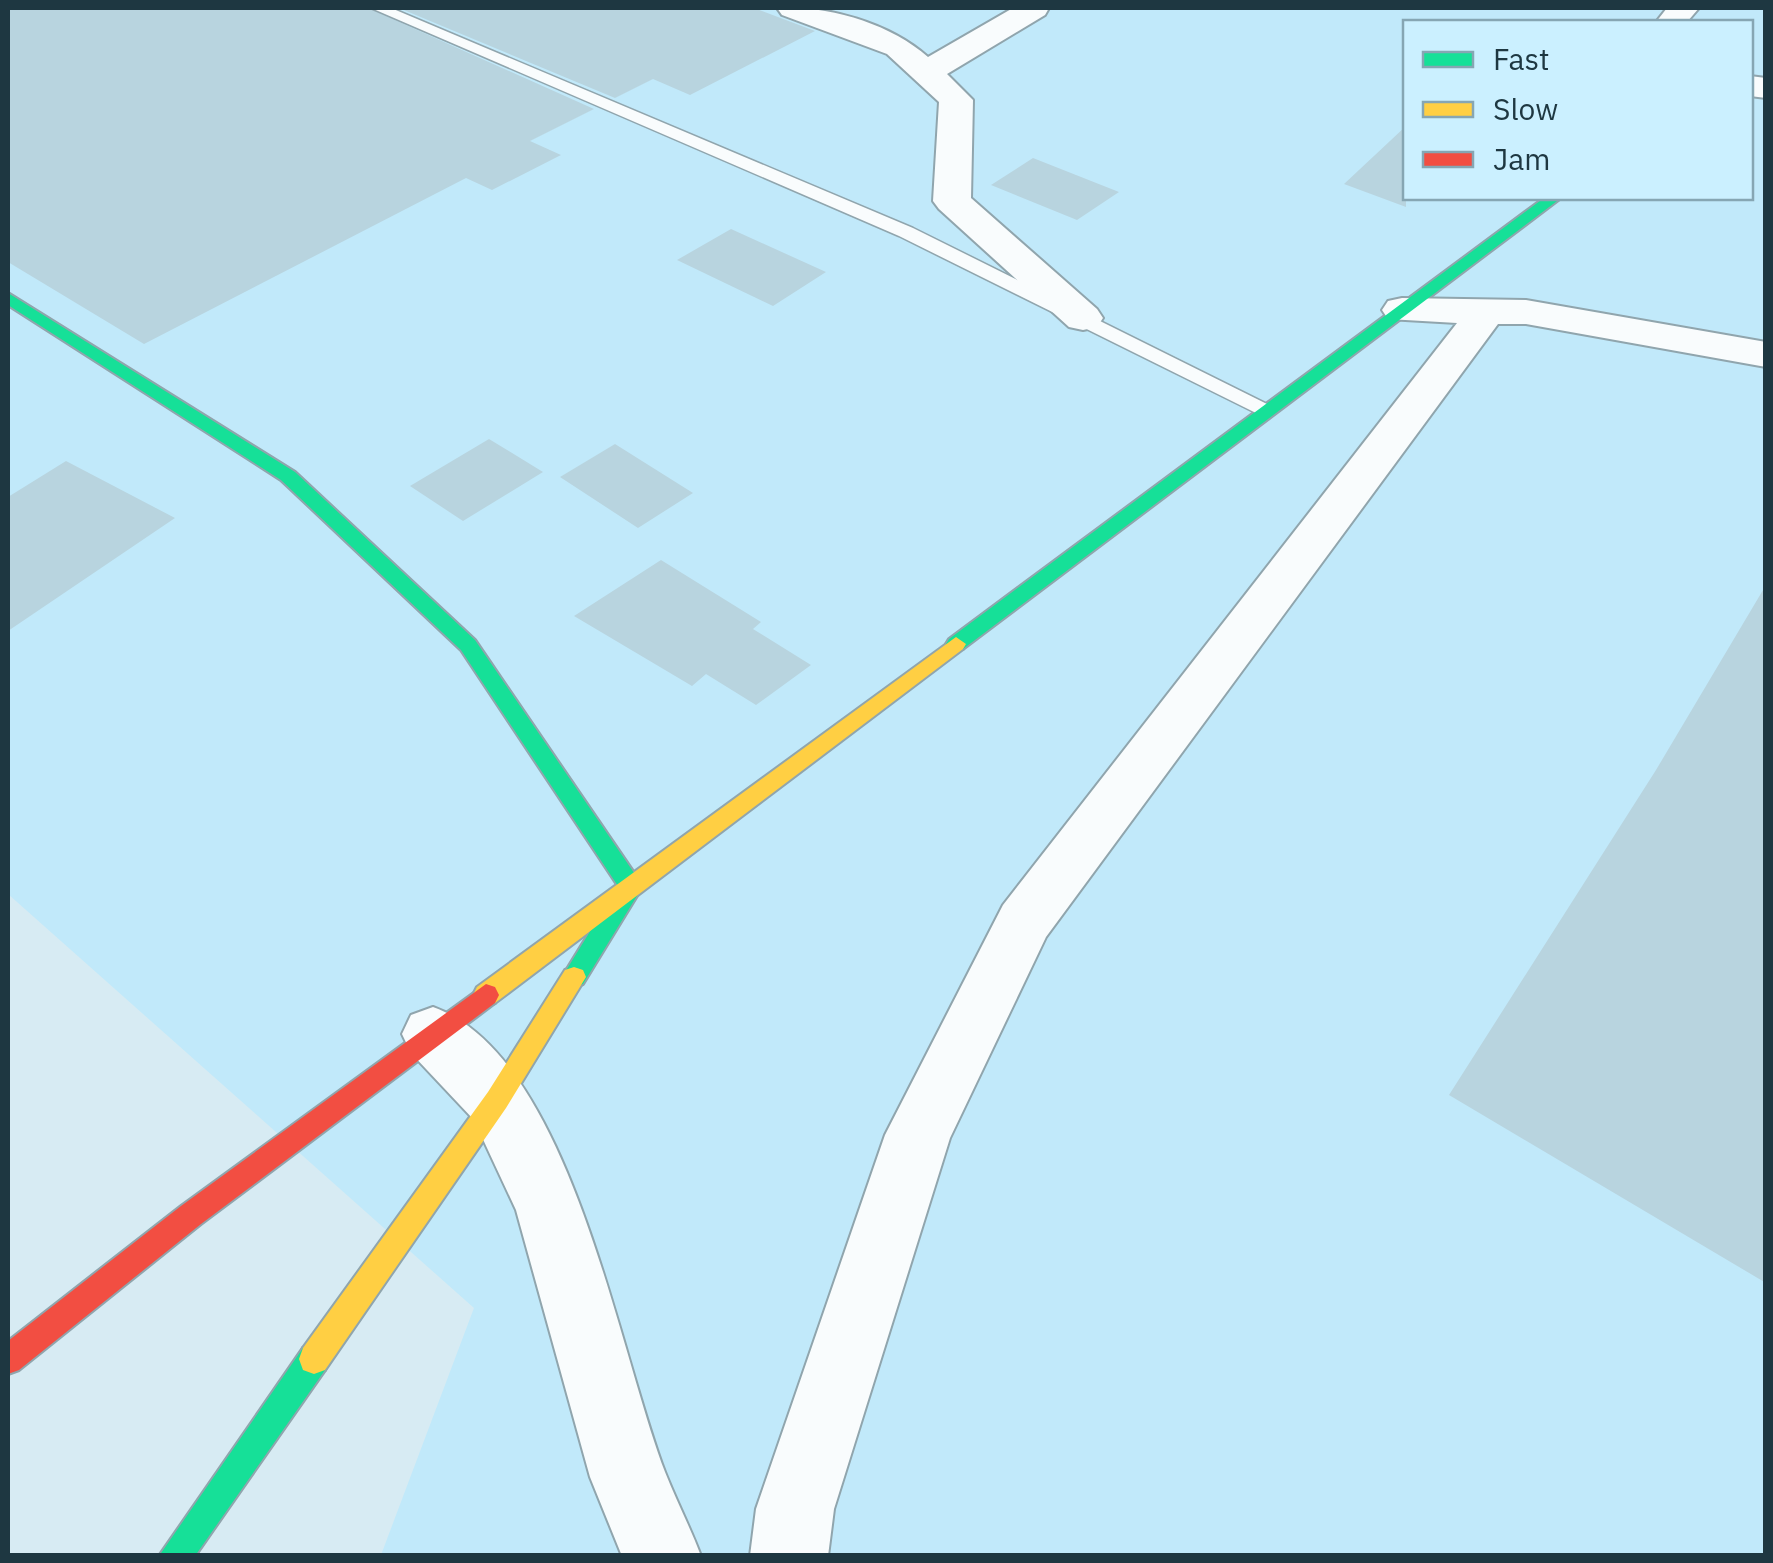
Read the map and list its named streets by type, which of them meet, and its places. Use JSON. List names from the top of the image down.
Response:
{
  "legend": ["Fast", "Slow", "Jam"]
}
